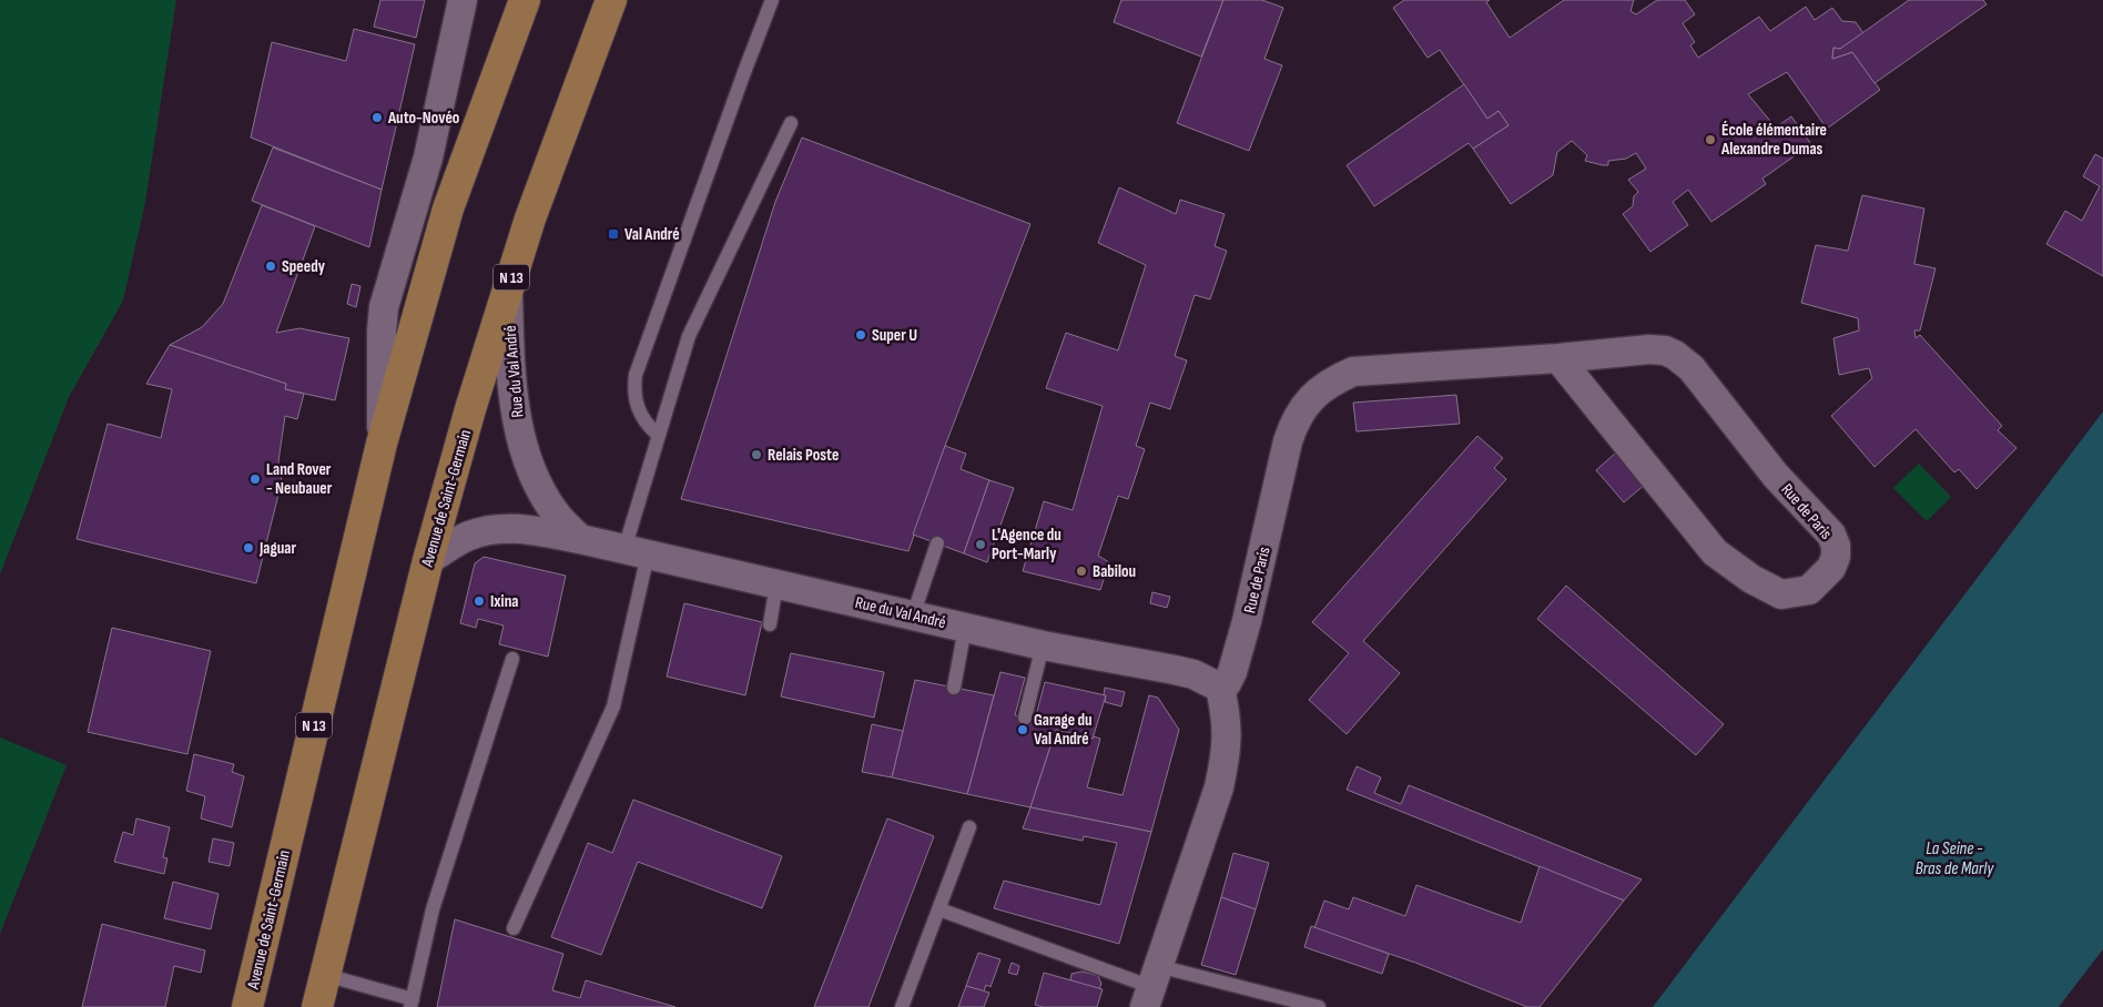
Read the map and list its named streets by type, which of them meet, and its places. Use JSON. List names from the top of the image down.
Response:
{
  "streets": {
    "main road": ["N 13", "Avenue de Saint-Germain"],
    "street": ["Rue du Val André", "Rue de Paris"]
  },
  "crossings": [
    ["N 13", "Avenue de Saint-Germain"],
    ["Rue du Val André", "Avenue de Saint-Germain"],
    ["Rue du Val André", "Rue de Paris"]
  ],
  "water": ["La Seine - Bras de Marly"],
  "places": {
    "other": [
      "Auto-Novéo",
      "École élémentaire Alexandre Dumas",
      "Speedy",
      "Super U",
      "Relais Poste",
      "Land Rover - Neubauer",
      "L'Agence du Port-Marly",
      "Jaguar",
      "Babilou",
      "Ixina",
      "Garage du Val André"
    ],
    "transit": ["Val André"]
  }
}
